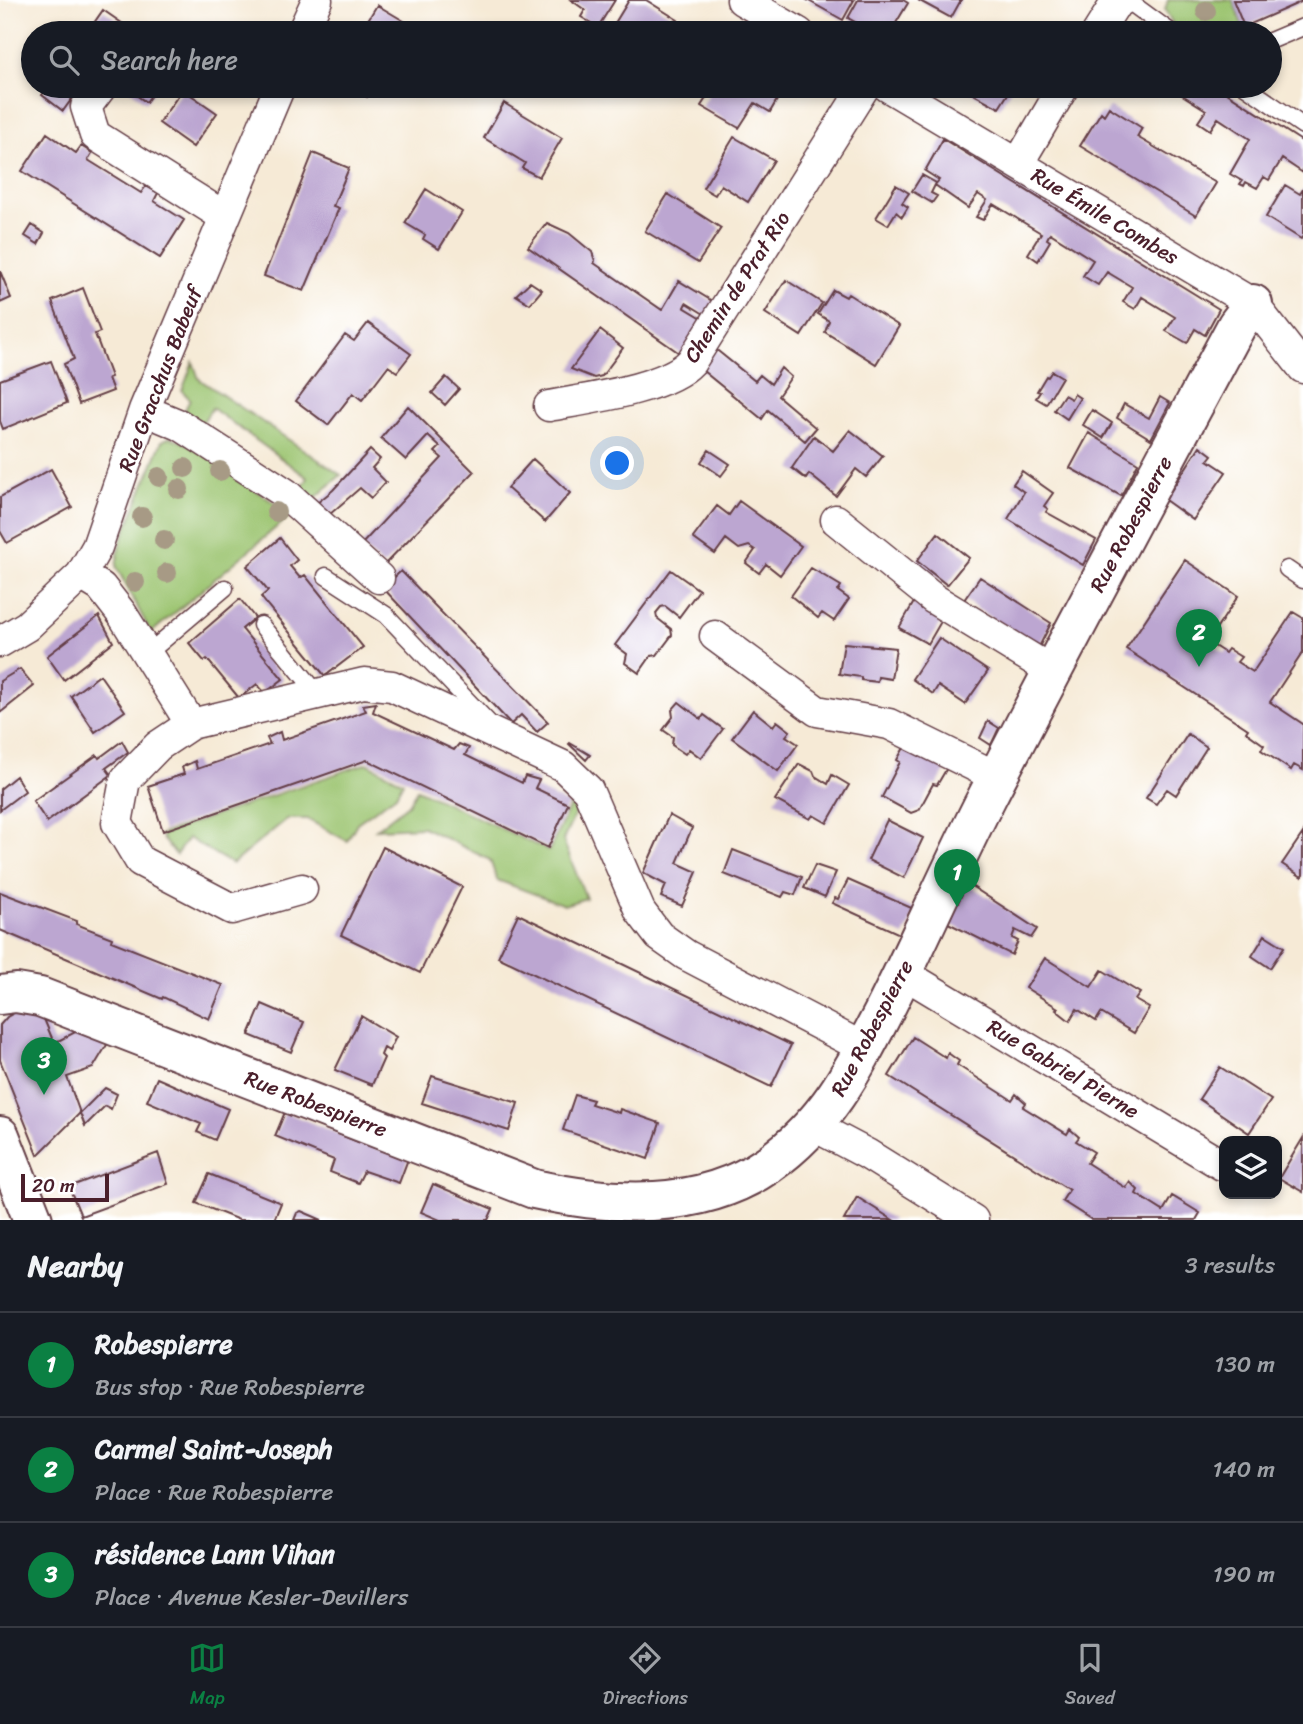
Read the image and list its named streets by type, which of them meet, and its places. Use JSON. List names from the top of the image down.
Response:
{
  "streets": {
    "street": [
      "Rue Émile Combes",
      "Chemin de Prat Rio",
      "Rue Gracchus Babeuf",
      "Rue Robespierre",
      "Rue Gabriel Pierne"
    ]
  },
  "crossings": [
    ["Rue Émile Combes", "Rue Robespierre"],
    ["Rue Robespierre", "Rue Gabriel Pierne"]
  ],
  "scale_bar": "20 m",
  "page": {
    "search": "Search here",
    "pins": ["2", "1", "3"],
    "scale": "20 m",
    "heading": ["Nearby", "3 results"],
    "list": [
      {
        "mark": "1",
        "name": "Robespierre",
        "note": "Bus stop · Rue Robespierre",
        "value": "130 m"
      },
      {
        "mark": "2",
        "name": "Carmel Saint-Joseph",
        "note": "Place · Rue Robespierre",
        "value": "140 m"
      },
      {
        "mark": "3",
        "name": "résidence Lann Vihan",
        "note": "Place · Avenue Kesler-Devillers",
        "value": "190 m"
      }
    ],
    "nav": ["Map", "Directions", "Saved"]
  }
}
